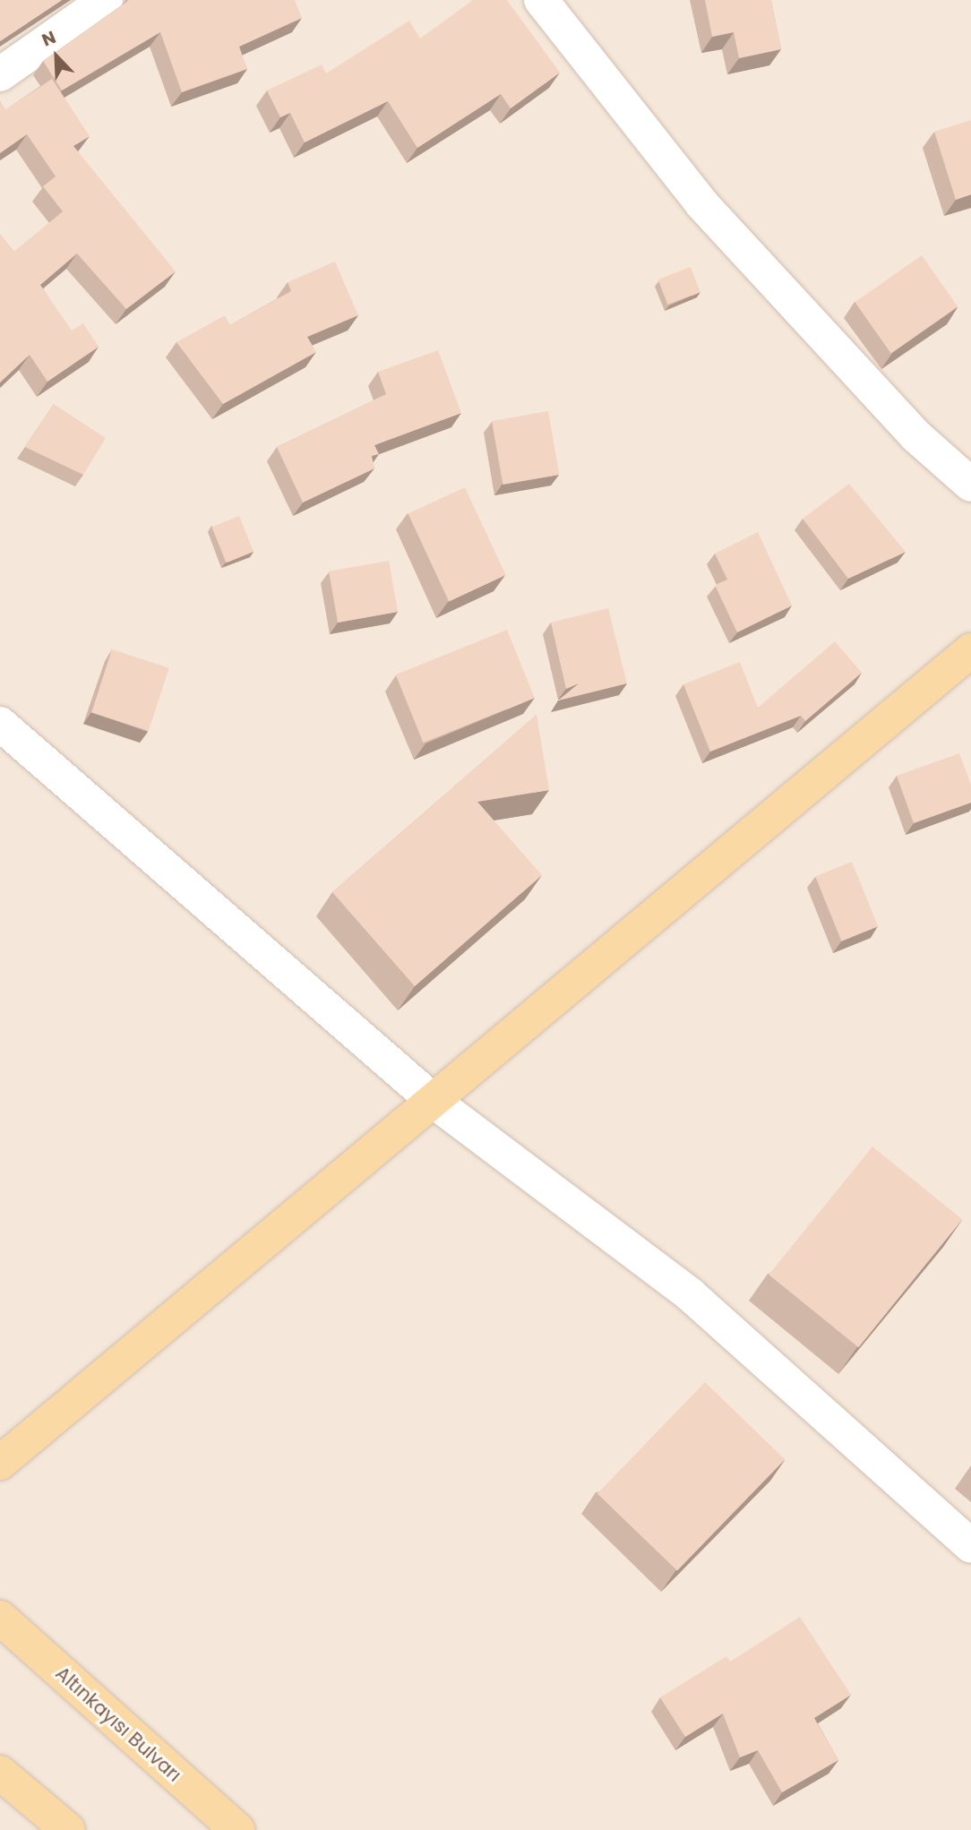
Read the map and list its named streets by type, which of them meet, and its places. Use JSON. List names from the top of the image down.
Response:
{
  "streets": {
    "main road": ["Altınkayısı Bulvarı"]
  },
  "north": "top left"
}
